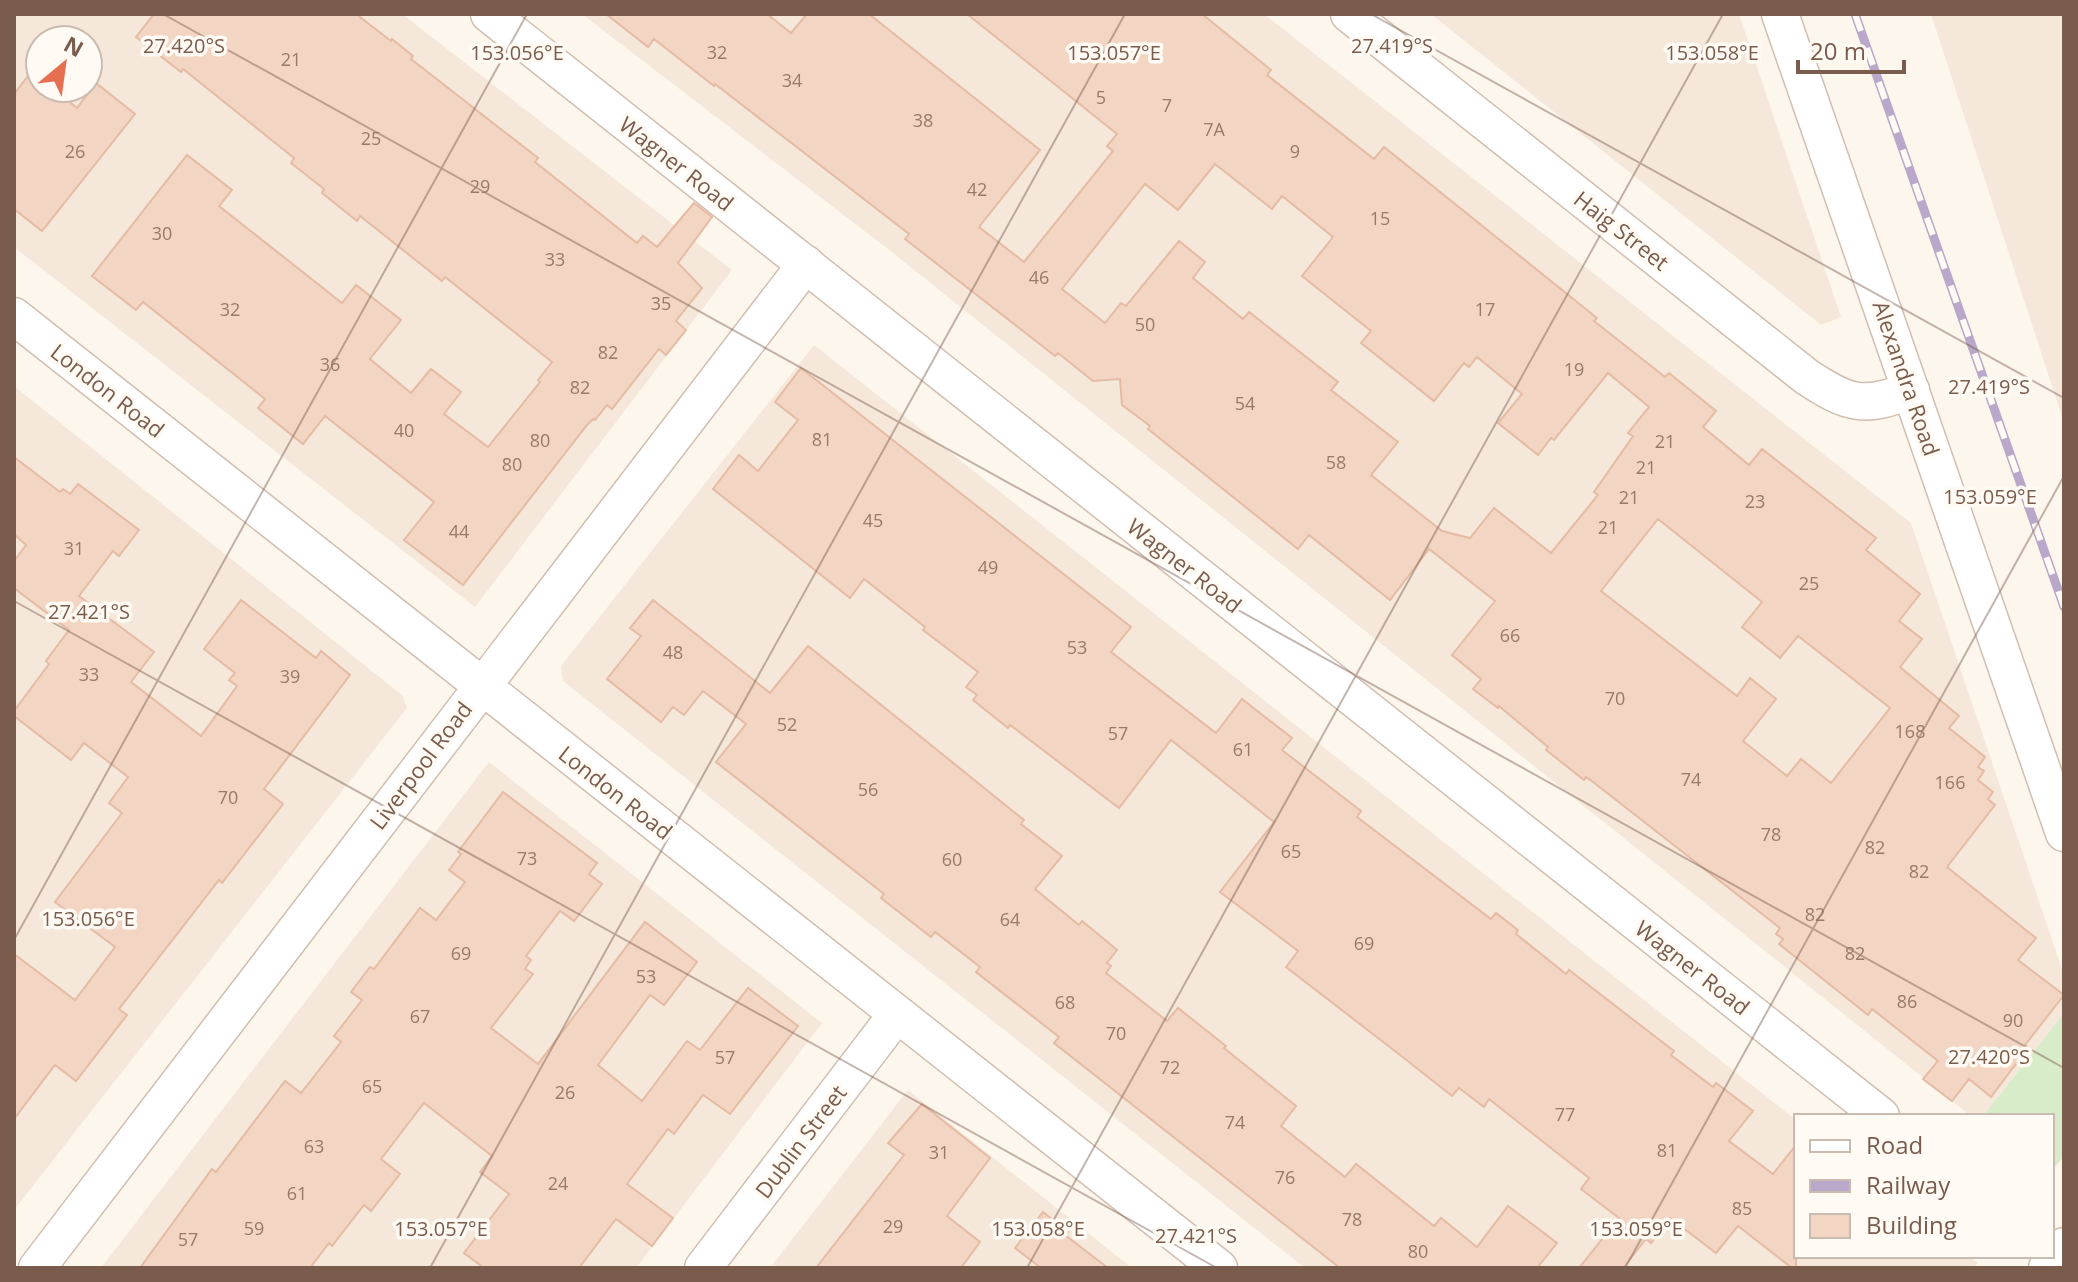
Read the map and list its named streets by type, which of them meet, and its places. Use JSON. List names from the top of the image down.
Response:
{
  "streets": {
    "street": [
      "Wagner Road",
      "Haig Street",
      "Alexandra Road",
      "London Road",
      "Liverpool Road",
      "Dublin Street"
    ]
  },
  "crossings": [
    ["Wagner Road", "Liverpool Road"],
    ["Haig Street", "Alexandra Road"],
    ["London Road", "Liverpool Road"],
    ["London Road", "Dublin Street"]
  ],
  "house_numbers": [
    "32",
    "21",
    "34",
    "5",
    "7",
    "38",
    "7A",
    "25",
    "26",
    "9",
    "29",
    "42",
    "15",
    "30",
    "33",
    "46",
    "35",
    "32",
    "17",
    "50",
    "82",
    "36",
    "19",
    "82",
    "54",
    "40",
    "81",
    "80",
    "21",
    "58",
    "80",
    "21",
    "21",
    "23",
    "45",
    "21",
    "44",
    "31",
    "49",
    "25",
    "66",
    "53",
    "48",
    "33",
    "39",
    "70",
    "52",
    "168",
    "57",
    "61",
    "74",
    "166",
    "56",
    "70",
    "78",
    "82",
    "65",
    "73",
    "60",
    "82",
    "82",
    "64",
    "69",
    "69",
    "82",
    "53",
    "86",
    "68",
    "67",
    "90",
    "70",
    "57",
    "72",
    "65",
    "26",
    "77",
    "74",
    "63",
    "81",
    "31",
    "76",
    "24",
    "61",
    "85",
    "78",
    "29",
    "59",
    "57",
    "80"
  ],
  "legend": ["Road", "Railway", "Building"],
  "scale_bar": "20 m",
  "north": "top right",
  "coordinates": [
    "27.420°S",
    "27.419°S",
    "153.056°E",
    "153.057°E",
    "153.058°E",
    "153.059°E",
    "27.421°S"
  ]
}
